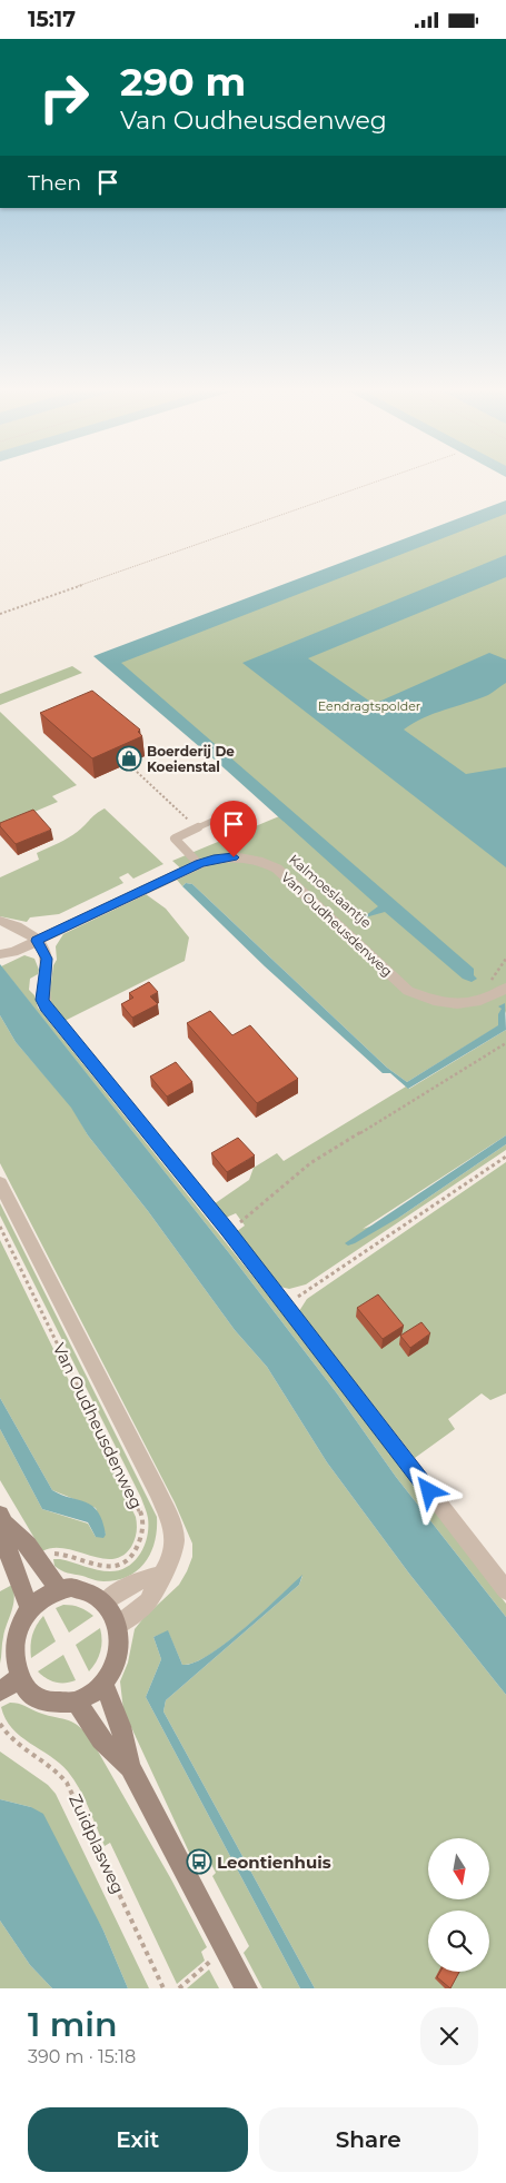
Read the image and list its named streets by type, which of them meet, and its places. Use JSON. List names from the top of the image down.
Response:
{
  "streets": {
    "street": ["Van Oudheusdenweg"],
    "path": ["Zuidplasweg"]
  },
  "parks": ["Eendragtspolder"],
  "places": {
    "shop": ["Boerderij De Koeienstal"],
    "bus stop": ["Leontienhuis"]
  },
  "north": "bottom",
  "page": {
    "status": "15:17",
    "turn": ["290 m", "Van Oudheusdenweg"],
    "then": "Then",
    "heading": ["1 min", "390 m · 15:18"],
    "buttons": ["Exit", "Share"]
  }
}
